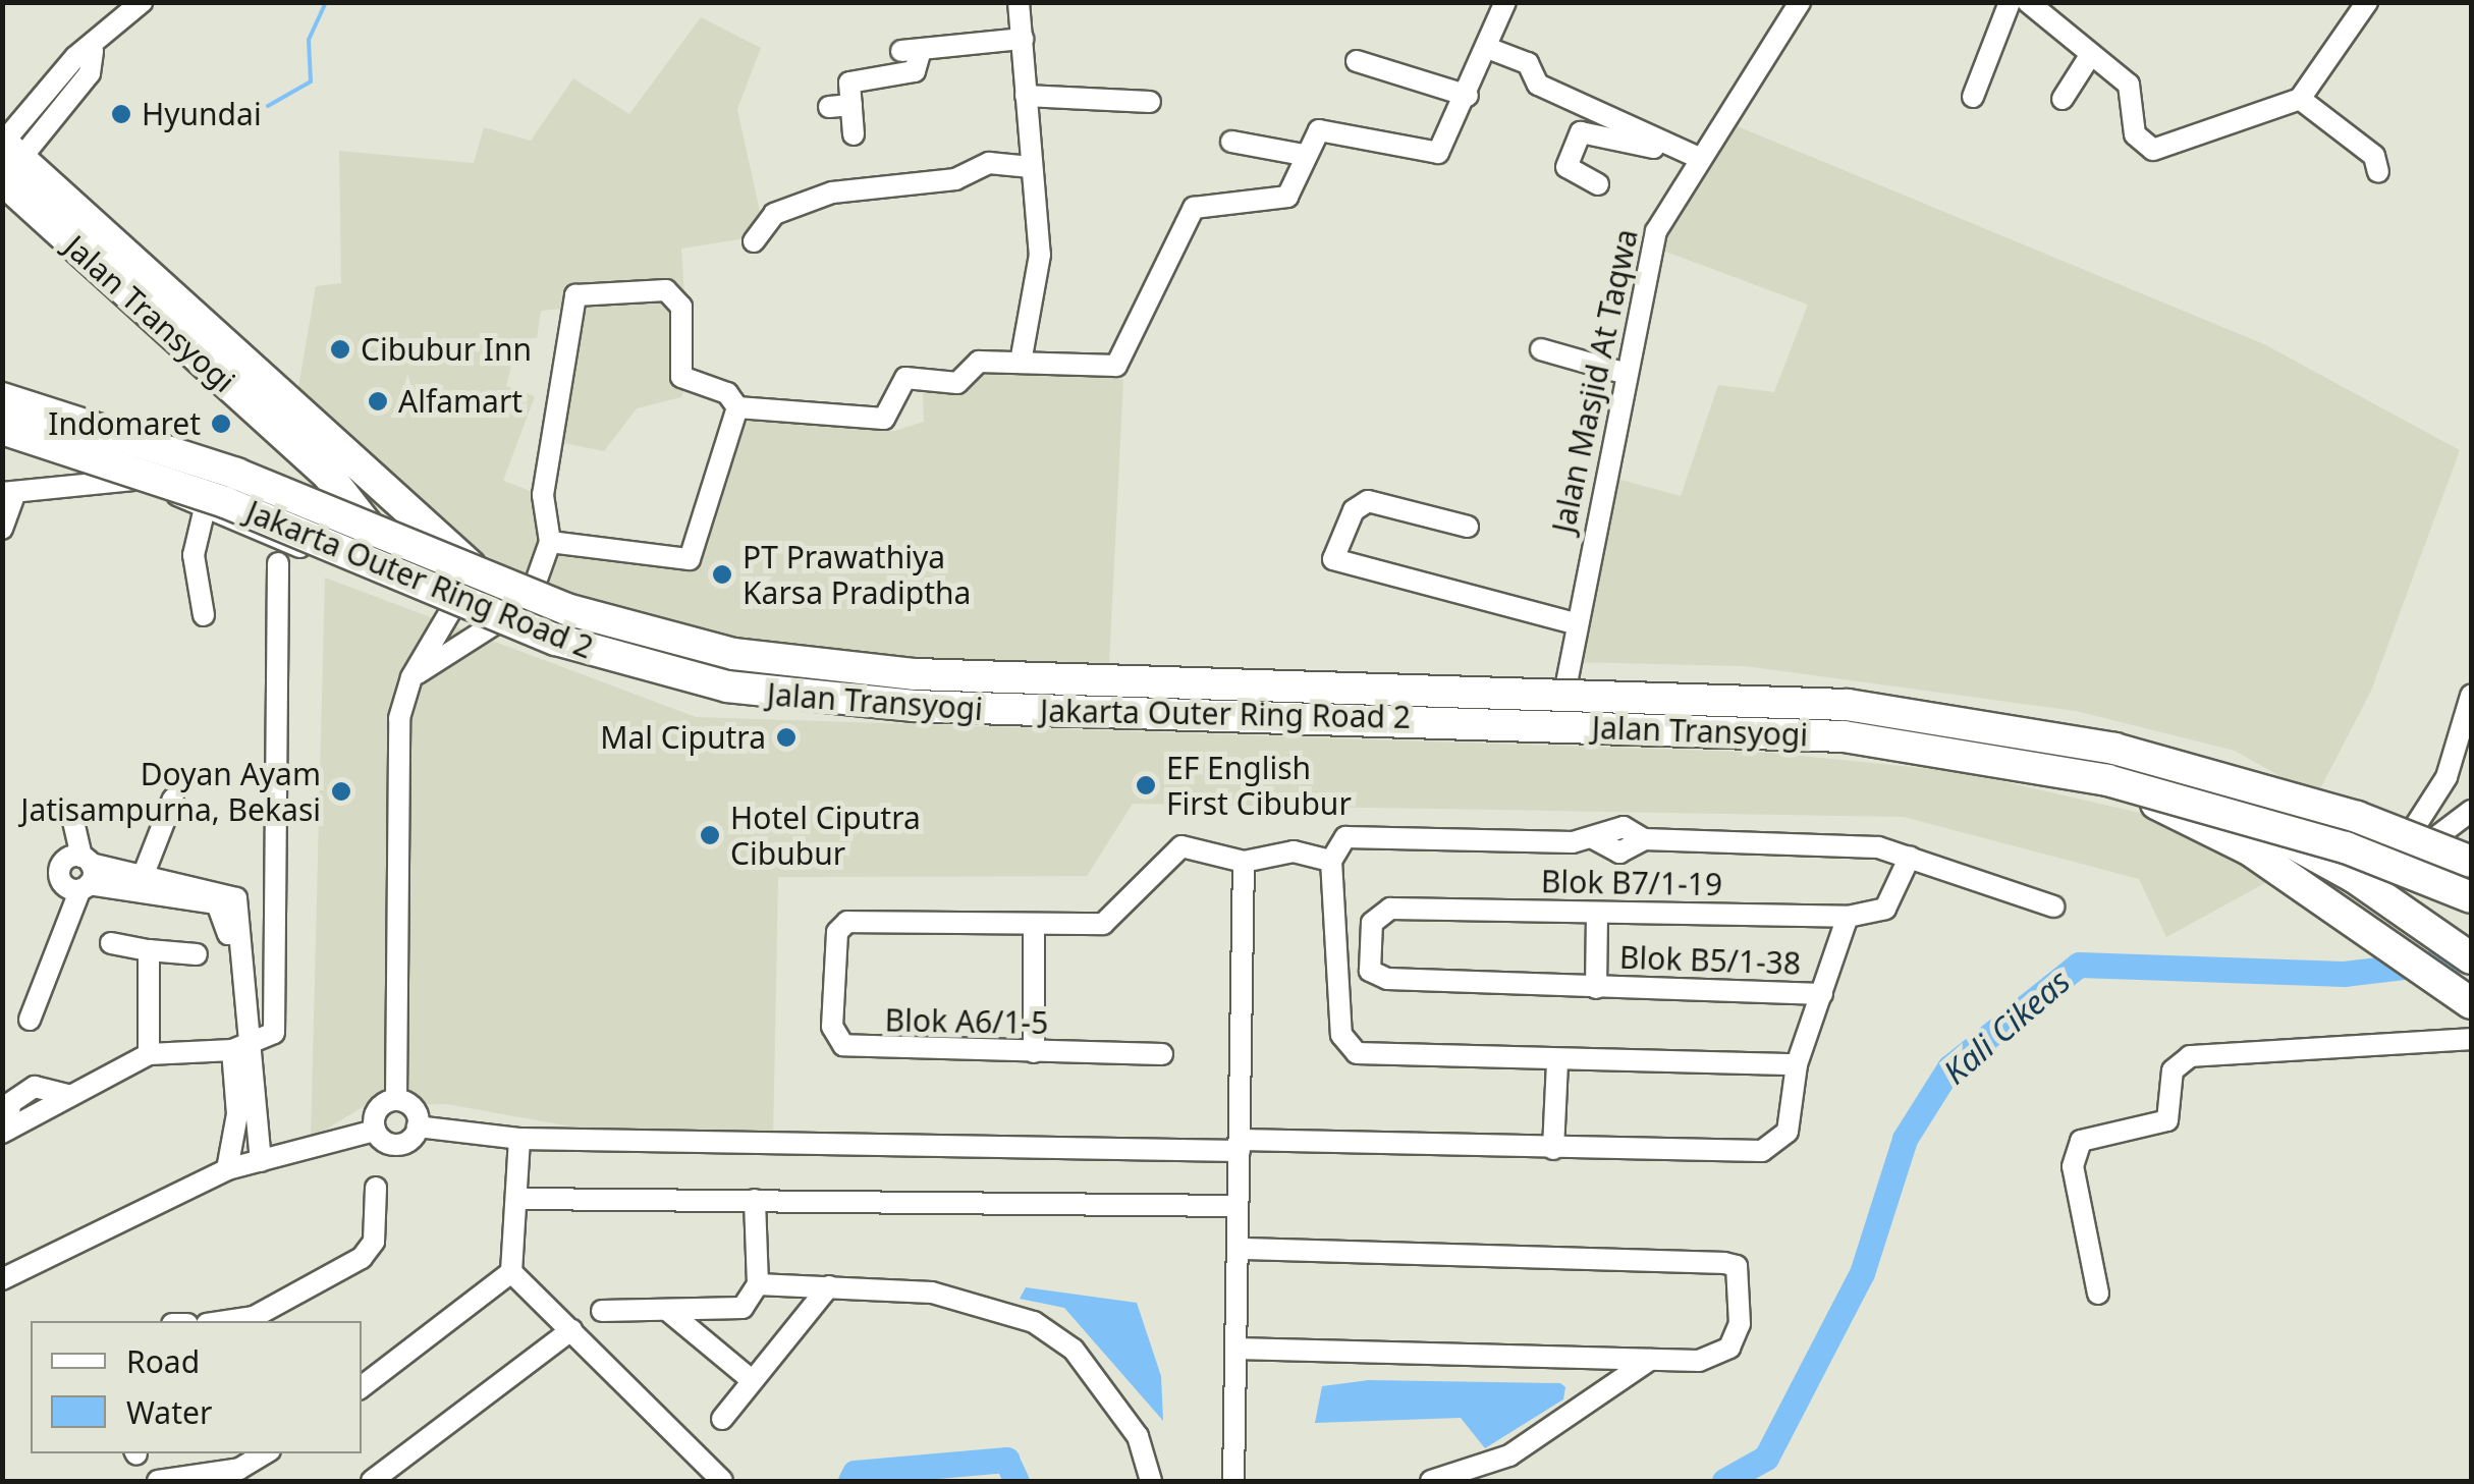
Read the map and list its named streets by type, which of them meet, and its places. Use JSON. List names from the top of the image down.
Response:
{
  "streets": {
    "highway": ["Jalan Transyogi", "Jakarta Outer Ring Road 2"],
    "street": [
      "Jalan Masjid At Taqwa",
      "Blok B7/1-19",
      "Blok B5/1-38",
      "Blok A6/1-5"
    ]
  },
  "crossings": [
    ["Jalan Transyogi", "Jalan Masjid At Taqwa"],
    ["Blok B7/1-19", "Blok B5/1-38"]
  ],
  "water": ["Kali Cikeas"],
  "places": [
    "Hyundai",
    "Cibubur Inn",
    "Alfamart",
    "Indomaret",
    "PT Prawathiya Karsa Pradiptha",
    "Mal Ciputra",
    "EF English First Cibubur",
    "Doyan Ayam Jatisampurna, Bekasi",
    "Hotel Ciputra Cibubur"
  ],
  "legend": ["Road", "Water"]
}
